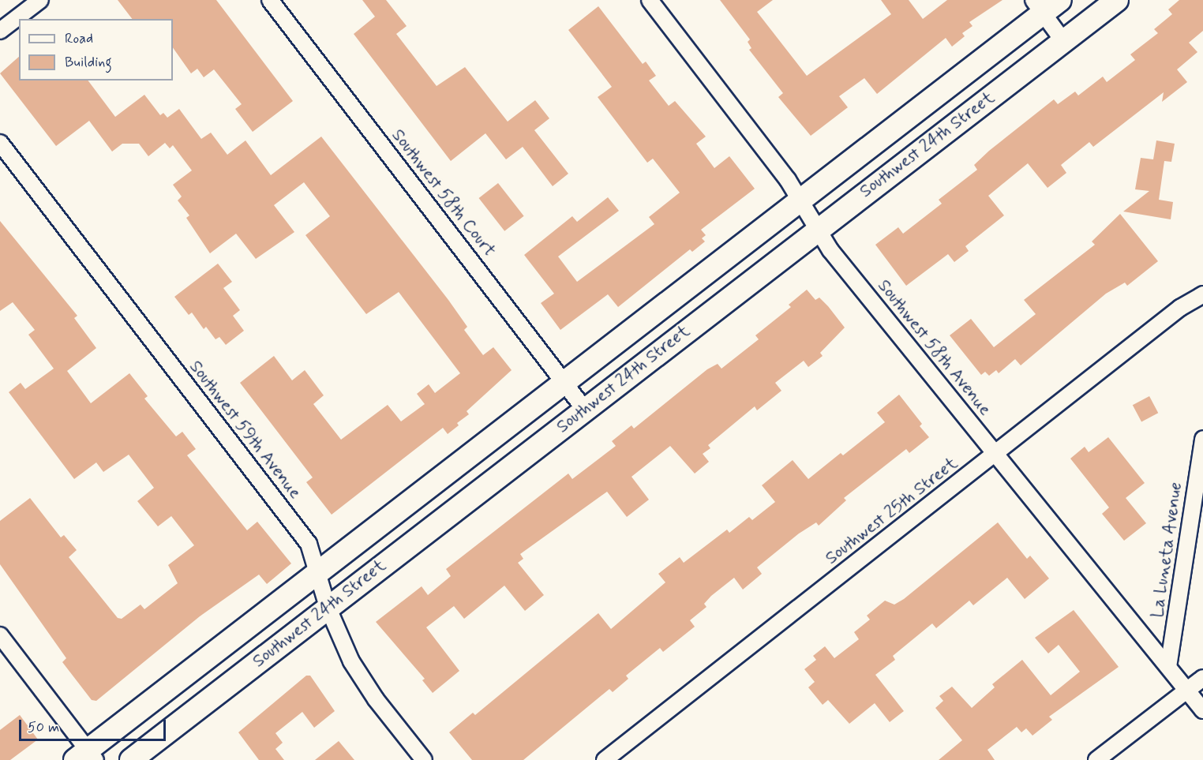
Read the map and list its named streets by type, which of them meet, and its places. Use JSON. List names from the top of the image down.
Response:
{
  "streets": {
    "main road": ["Southwest 24th Street"],
    "street": [
      "Southwest 58th Court",
      "Southwest 58th Avenue",
      "Southwest 59th Avenue",
      "Southwest 25th Street",
      "La Luneta Avenue"
    ]
  },
  "crossings": [
    ["Southwest 24th Street", "Southwest 58th Court"],
    ["Southwest 24th Street", "Southwest 58th Avenue"],
    ["Southwest 24th Street", "Southwest 59th Avenue"],
    ["Southwest 58th Avenue", "Southwest 25th Street"],
    ["Southwest 58th Avenue", "La Luneta Avenue"]
  ],
  "legend": ["Road", "Building"],
  "scale_bar": "50 m"
}
